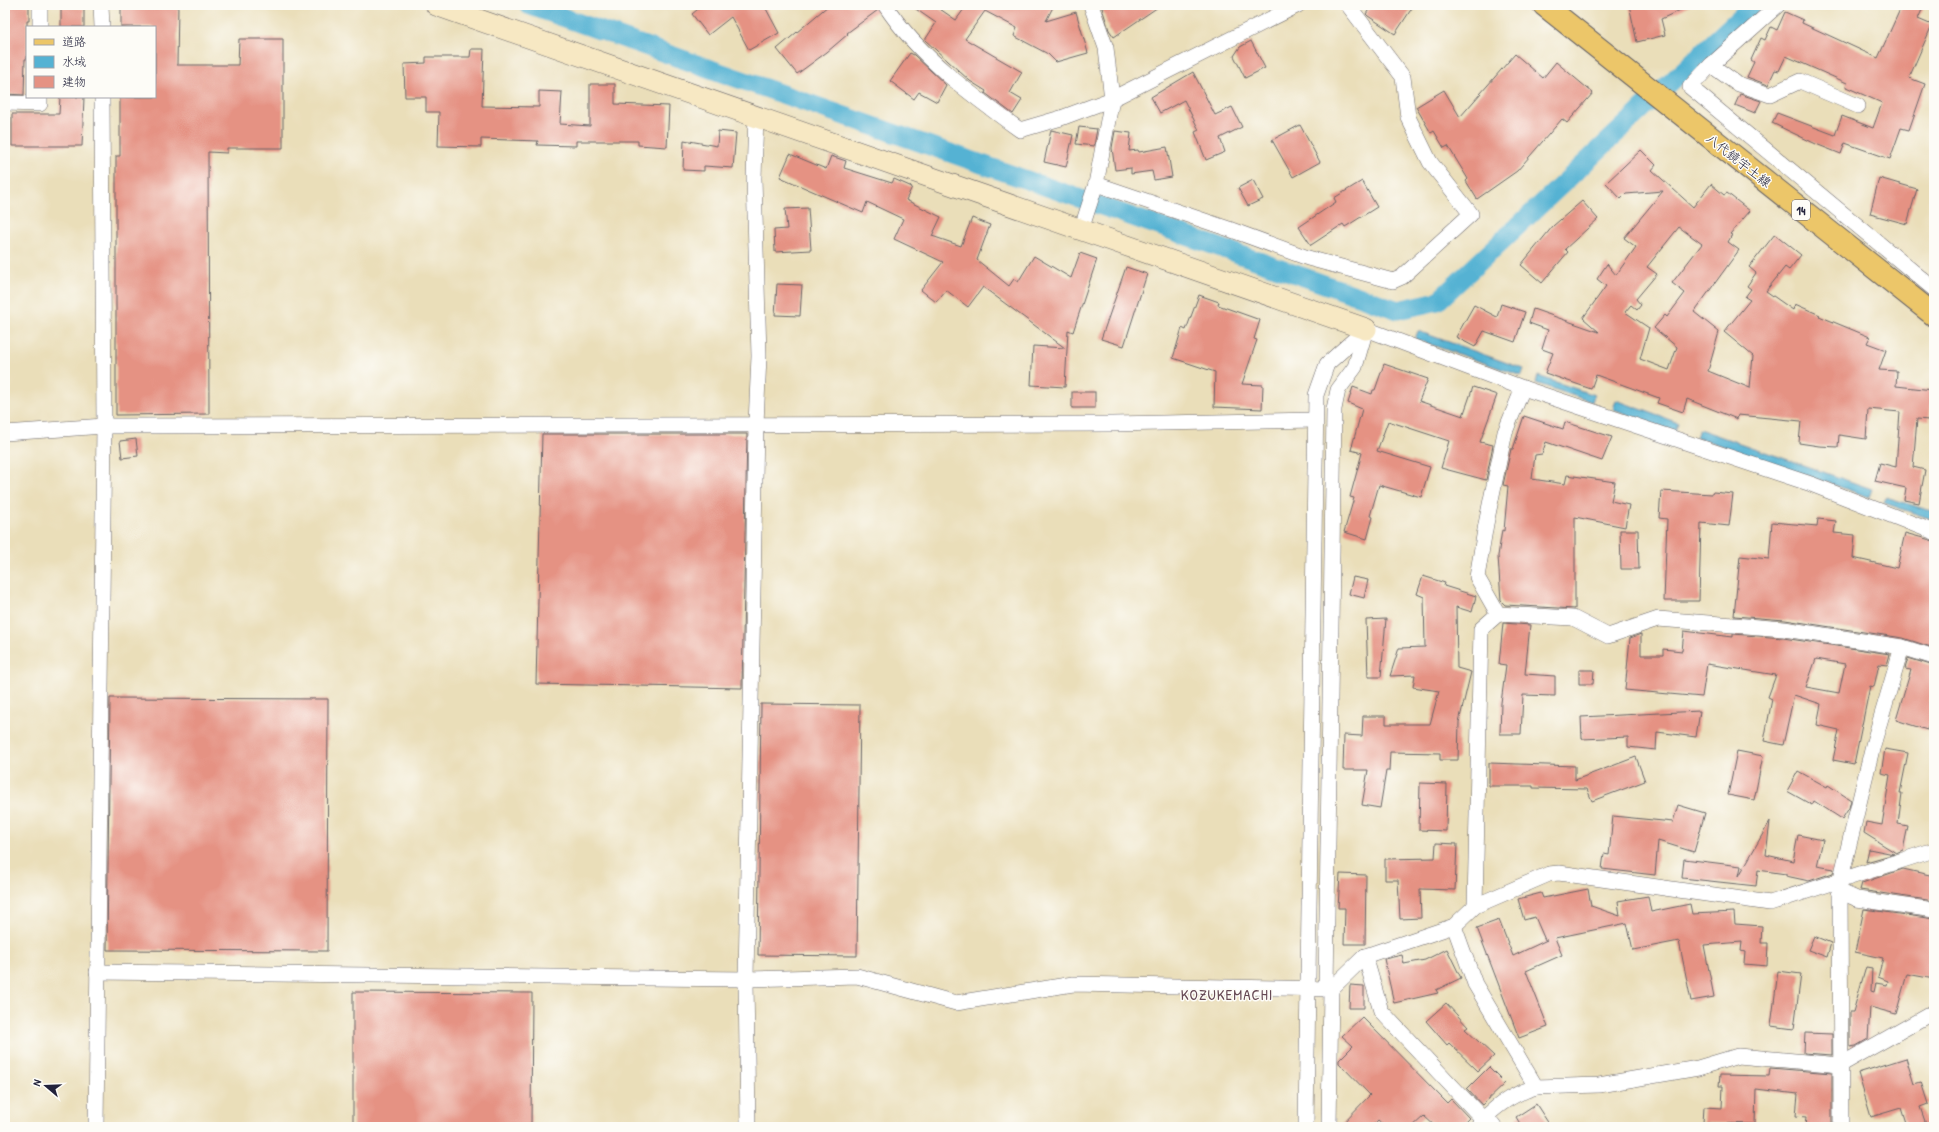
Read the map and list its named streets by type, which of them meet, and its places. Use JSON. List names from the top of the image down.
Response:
{
  "streets": {
    "main road": ["八代鏡宇土線", "14"]
  },
  "districts": ["KOZUKEMACHI"],
  "legend": ["道路", "水域", "建物"],
  "north": "left"
}
